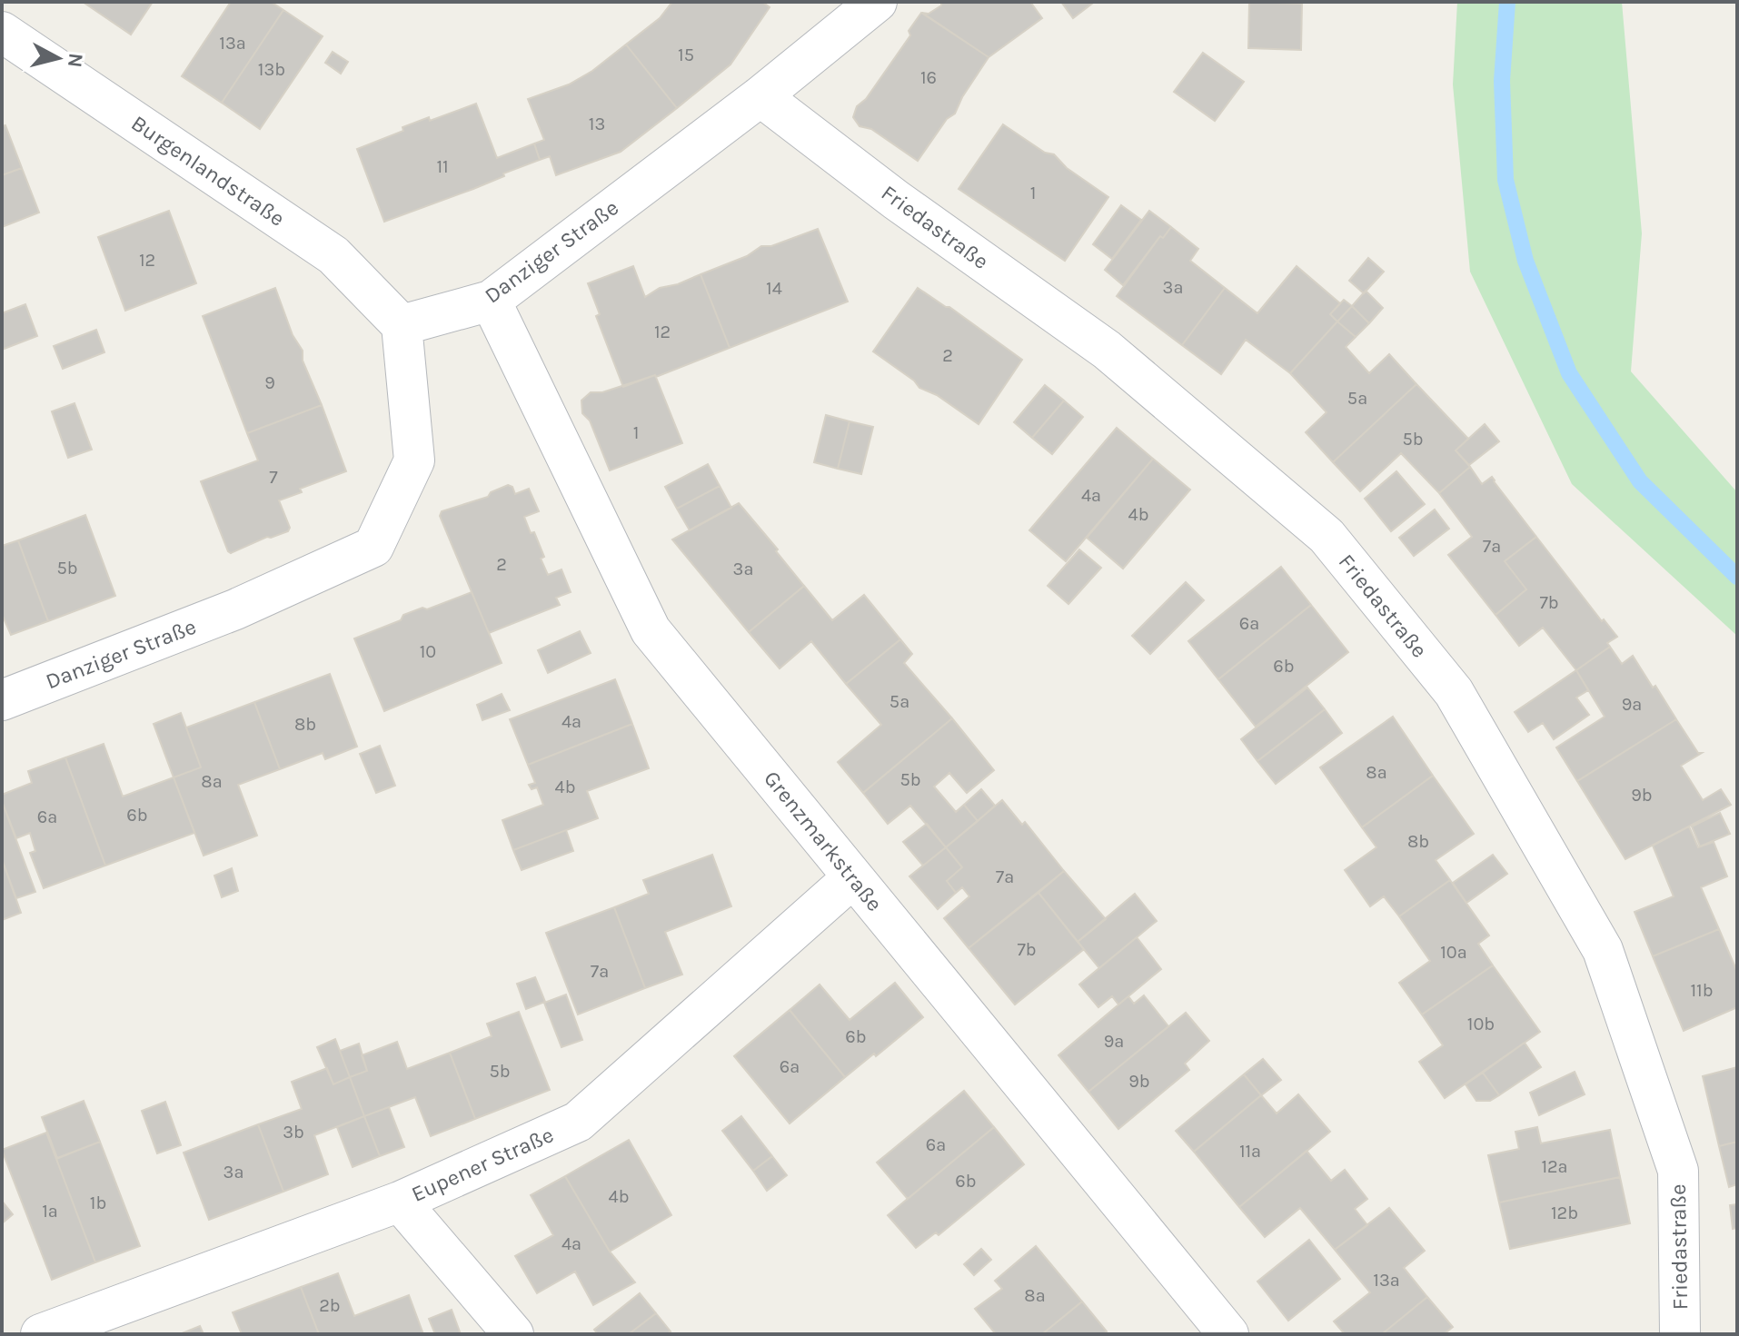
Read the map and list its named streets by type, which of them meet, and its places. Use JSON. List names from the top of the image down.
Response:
{
  "streets": {
    "street": [
      "Burgenlandstraße",
      "Friedastraße",
      "Danziger Straße",
      "Grenzmarkstraße",
      "Eupener Straße"
    ]
  },
  "crossings": [
    ["Burgenlandstraße", "Danziger Straße"],
    ["Friedastraße", "Danziger Straße"],
    ["Danziger Straße", "Grenzmarkstraße"],
    ["Grenzmarkstraße", "Eupener Straße"]
  ],
  "house_numbers": [
    "13a",
    "15",
    "13b",
    "16",
    "13",
    "11",
    "1",
    "12",
    "3a",
    "14",
    "12",
    "2",
    "9",
    "5a",
    "1",
    "5b",
    "7",
    "4a",
    "4b",
    "7a",
    "2",
    "5b",
    "3a",
    "7b",
    "6a",
    "10",
    "6b",
    "5a",
    "9a",
    "4a",
    "8b",
    "8a",
    "5b",
    "8a",
    "4b",
    "9b",
    "6b",
    "6a",
    "8b",
    "7a",
    "7b",
    "10a",
    "7a",
    "11b",
    "10b",
    "6b",
    "9a",
    "6a",
    "5b",
    "9b",
    "3b",
    "6a",
    "11a",
    "12a",
    "3a",
    "6b",
    "4b",
    "1b",
    "1a",
    "12b",
    "4a",
    "13a",
    "8a",
    "2b"
  ],
  "north": "right"
}
